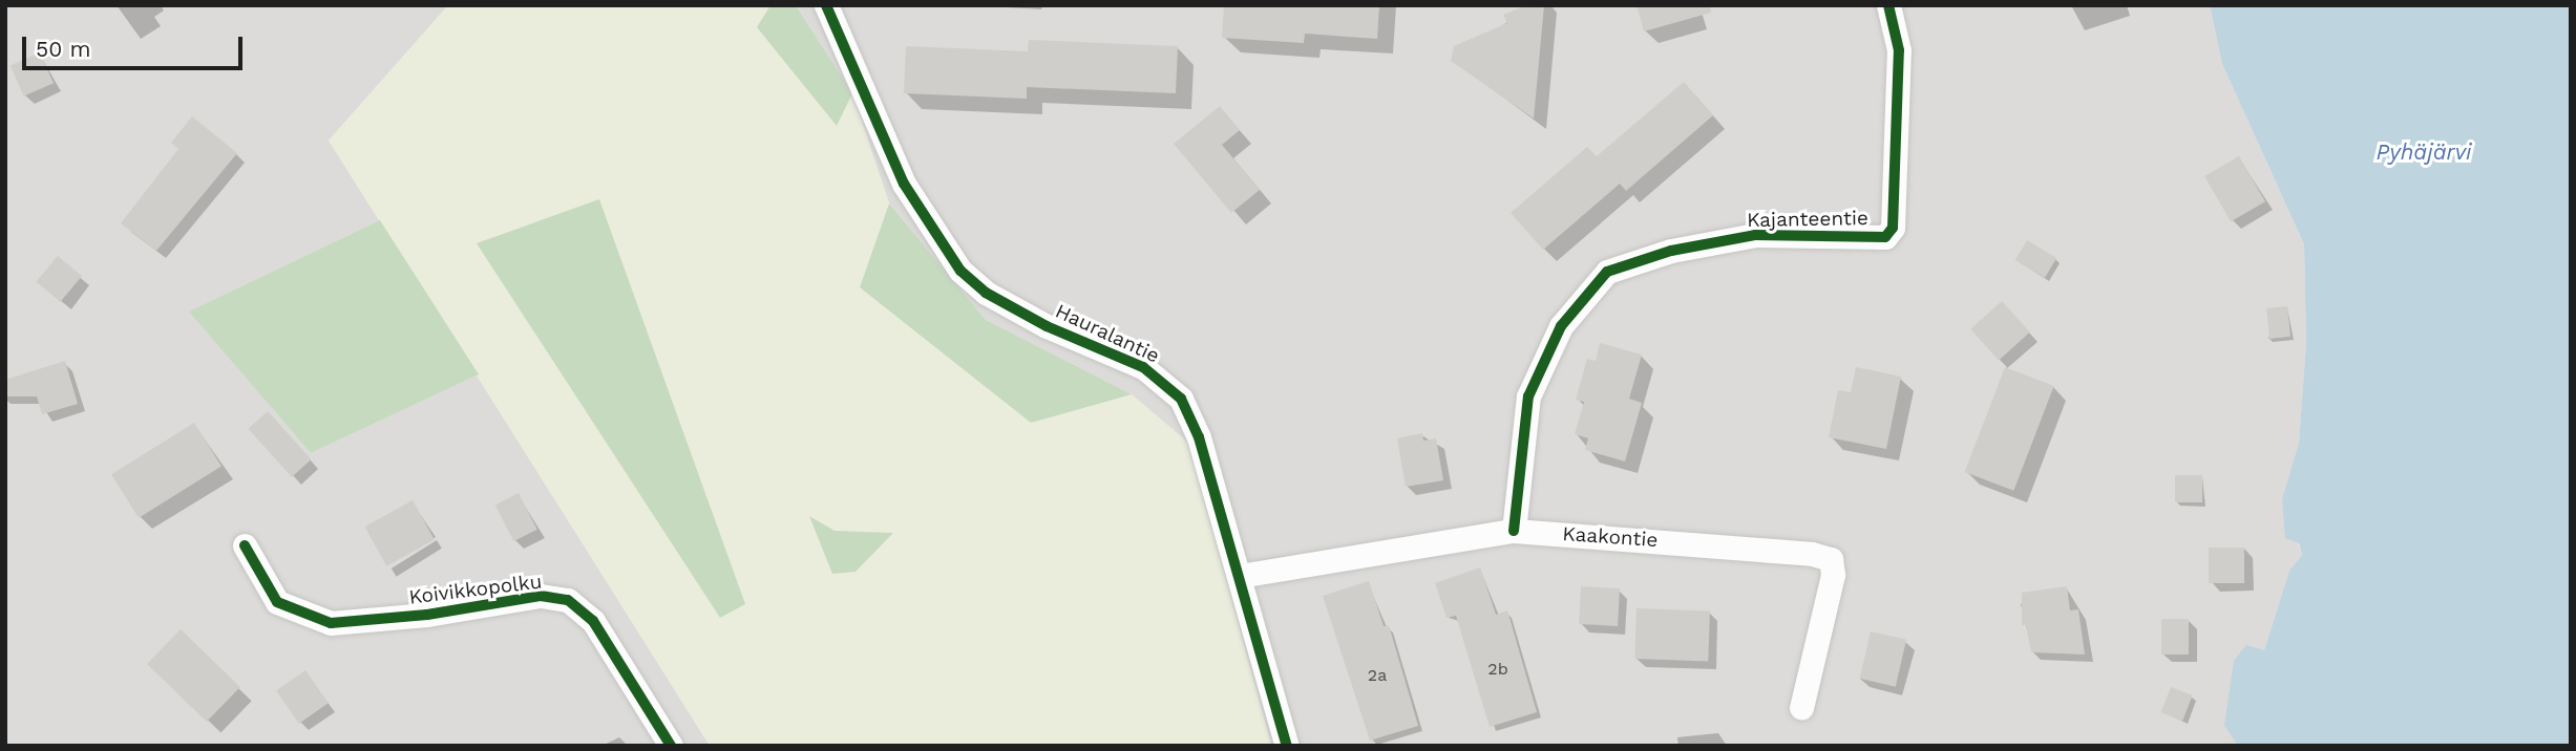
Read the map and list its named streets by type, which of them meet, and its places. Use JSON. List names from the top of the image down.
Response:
{
  "streets": {
    "street": [
      "Kajanteentie",
      "Hauralantie",
      "Kaakontie",
      "Koivikkopolku"
    ]
  },
  "crossings": [
    ["Kajanteentie", "Kaakontie"],
    ["Hauralantie", "Kaakontie"]
  ],
  "water": ["Pyhäjärvi"],
  "house_numbers": ["2b", "2a"],
  "scale_bar": "50 m"
}
